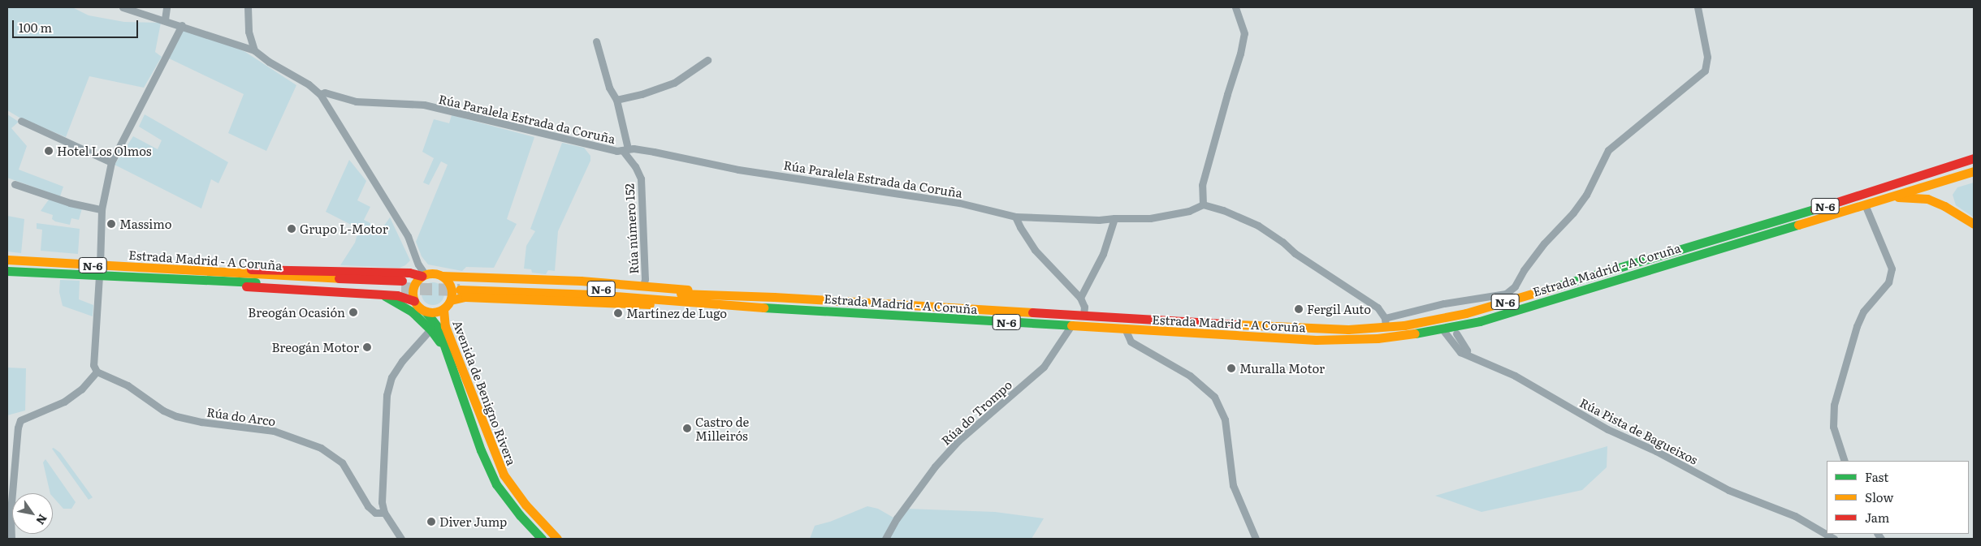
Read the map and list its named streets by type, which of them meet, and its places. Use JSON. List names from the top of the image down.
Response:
{
  "streets": {
    "main road": ["N-6", "Estrada Madrid - A Coruña", "Avenida de Benigno Rivera"],
    "street": [
      "Rúa Paralela Estrada da Coruña",
      "Rúa número 152",
      "Rúa do Trompo",
      "Rúa do Arco",
      "Rúa Pista de Bagueixos"
    ]
  },
  "crossings": [
    ["Rúa Paralela Estrada da Coruña", "Rúa número 152"],
    ["Estrada Madrid - A Coruña", "Rúa do Trompo"],
    ["Estrada Madrid - A Coruña", "Rúa Pista de Bagueixos"]
  ],
  "places": [
    "Hotel Los Olmos",
    "Massimo",
    "Grupo L-Motor",
    "Fergil Auto",
    "Breogán Ocasión",
    "Martínez de Lugo",
    "Breogán Motor",
    "Muralla Motor",
    "Castro de Milleirós",
    "Diver Jump"
  ],
  "legend": ["Fast", "Slow", "Jam"],
  "scale_bar": "100 m",
  "north": "bottom right"
}
